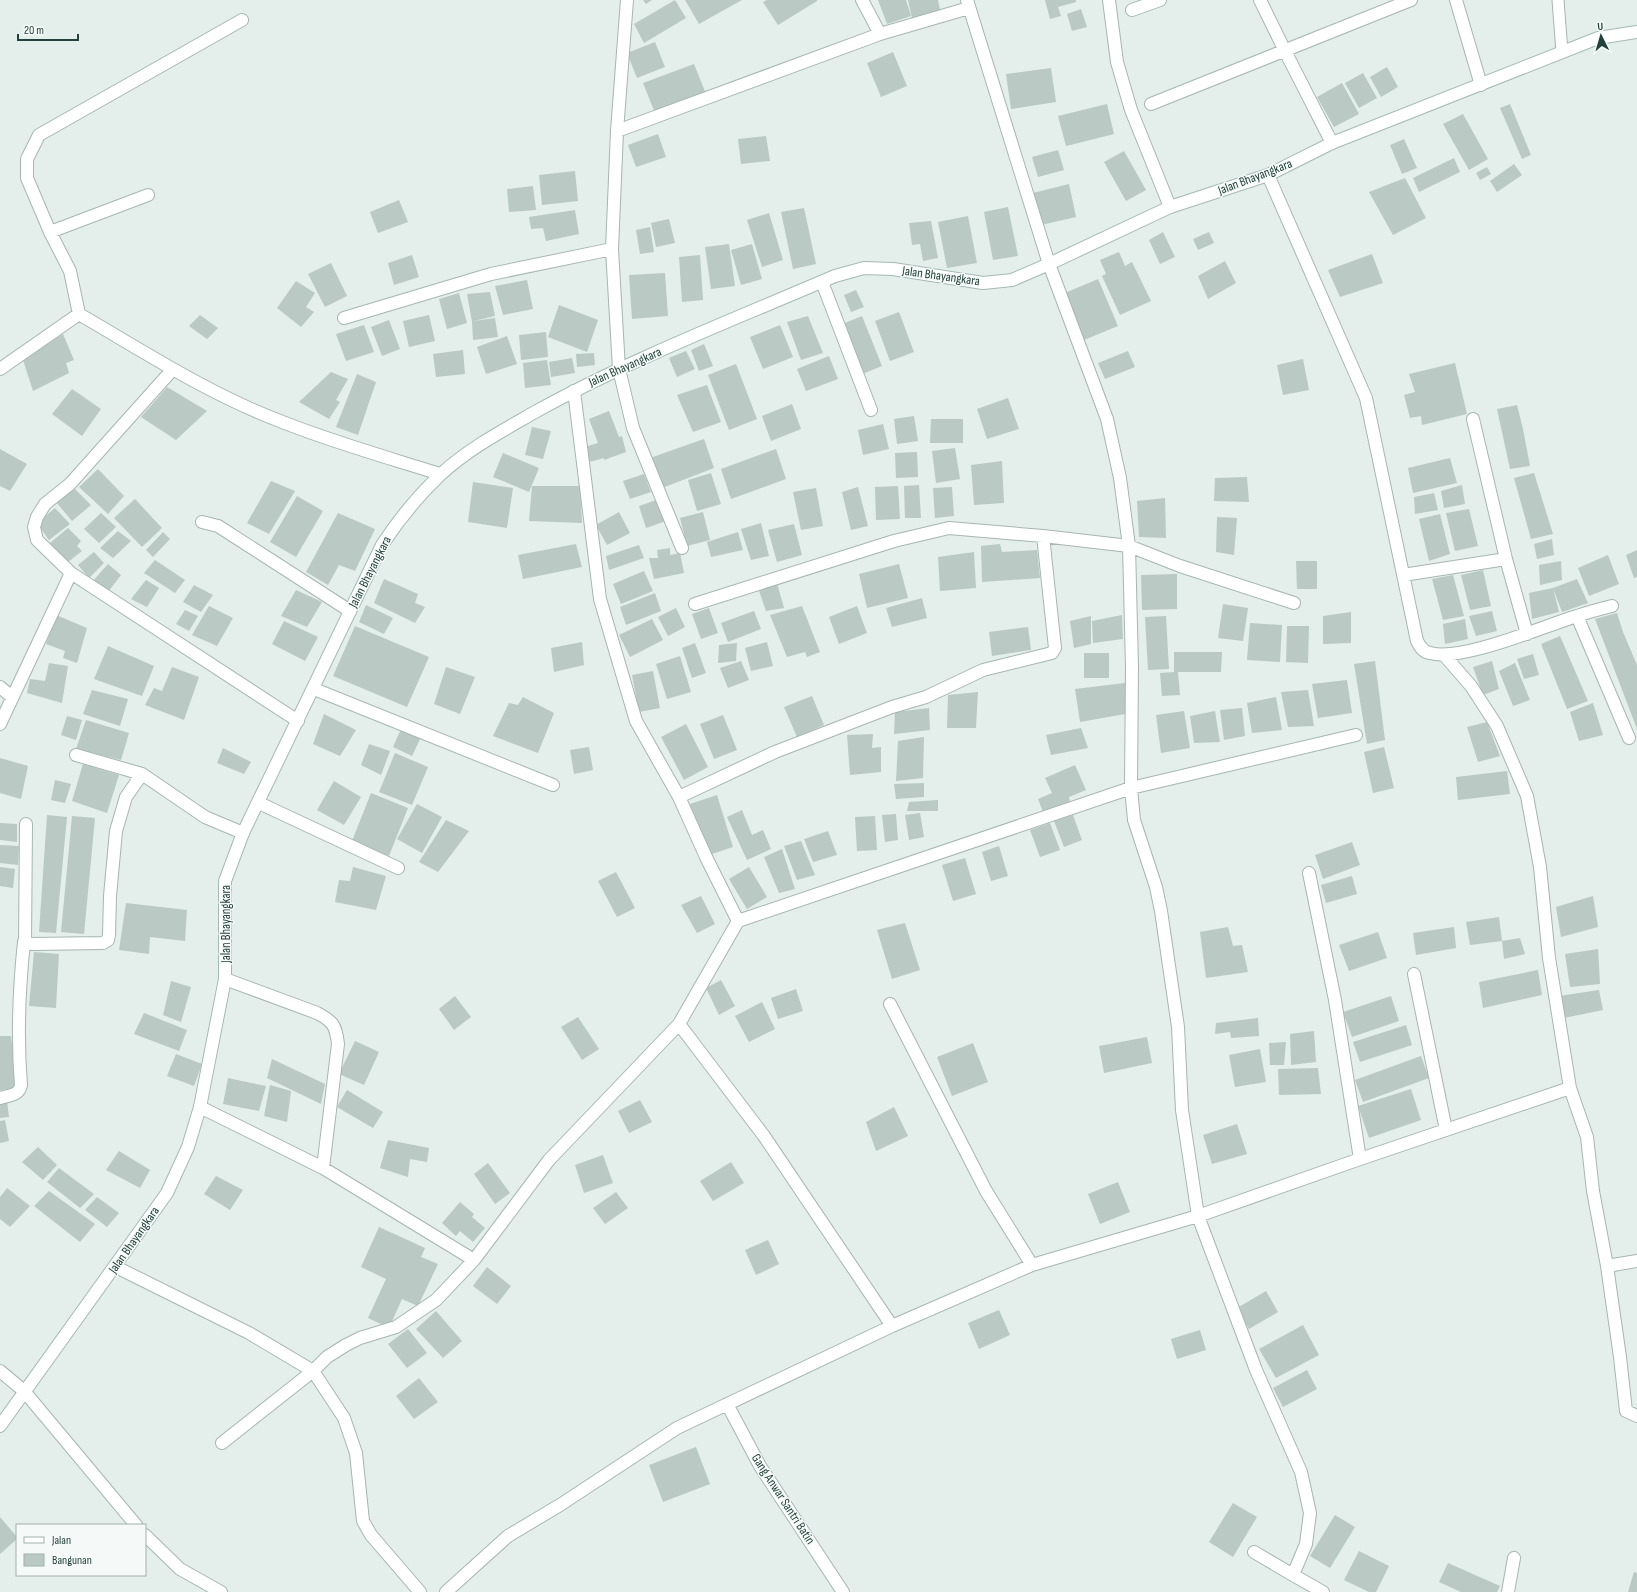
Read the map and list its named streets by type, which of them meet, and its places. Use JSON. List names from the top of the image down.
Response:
{
  "streets": {
    "street": ["Jalan Bhayangkara", "Gang Anwar Santri Batin"]
  },
  "legend": ["Jalan", "Bangunan"],
  "scale_bar": "20 m",
  "north": "top"
}
